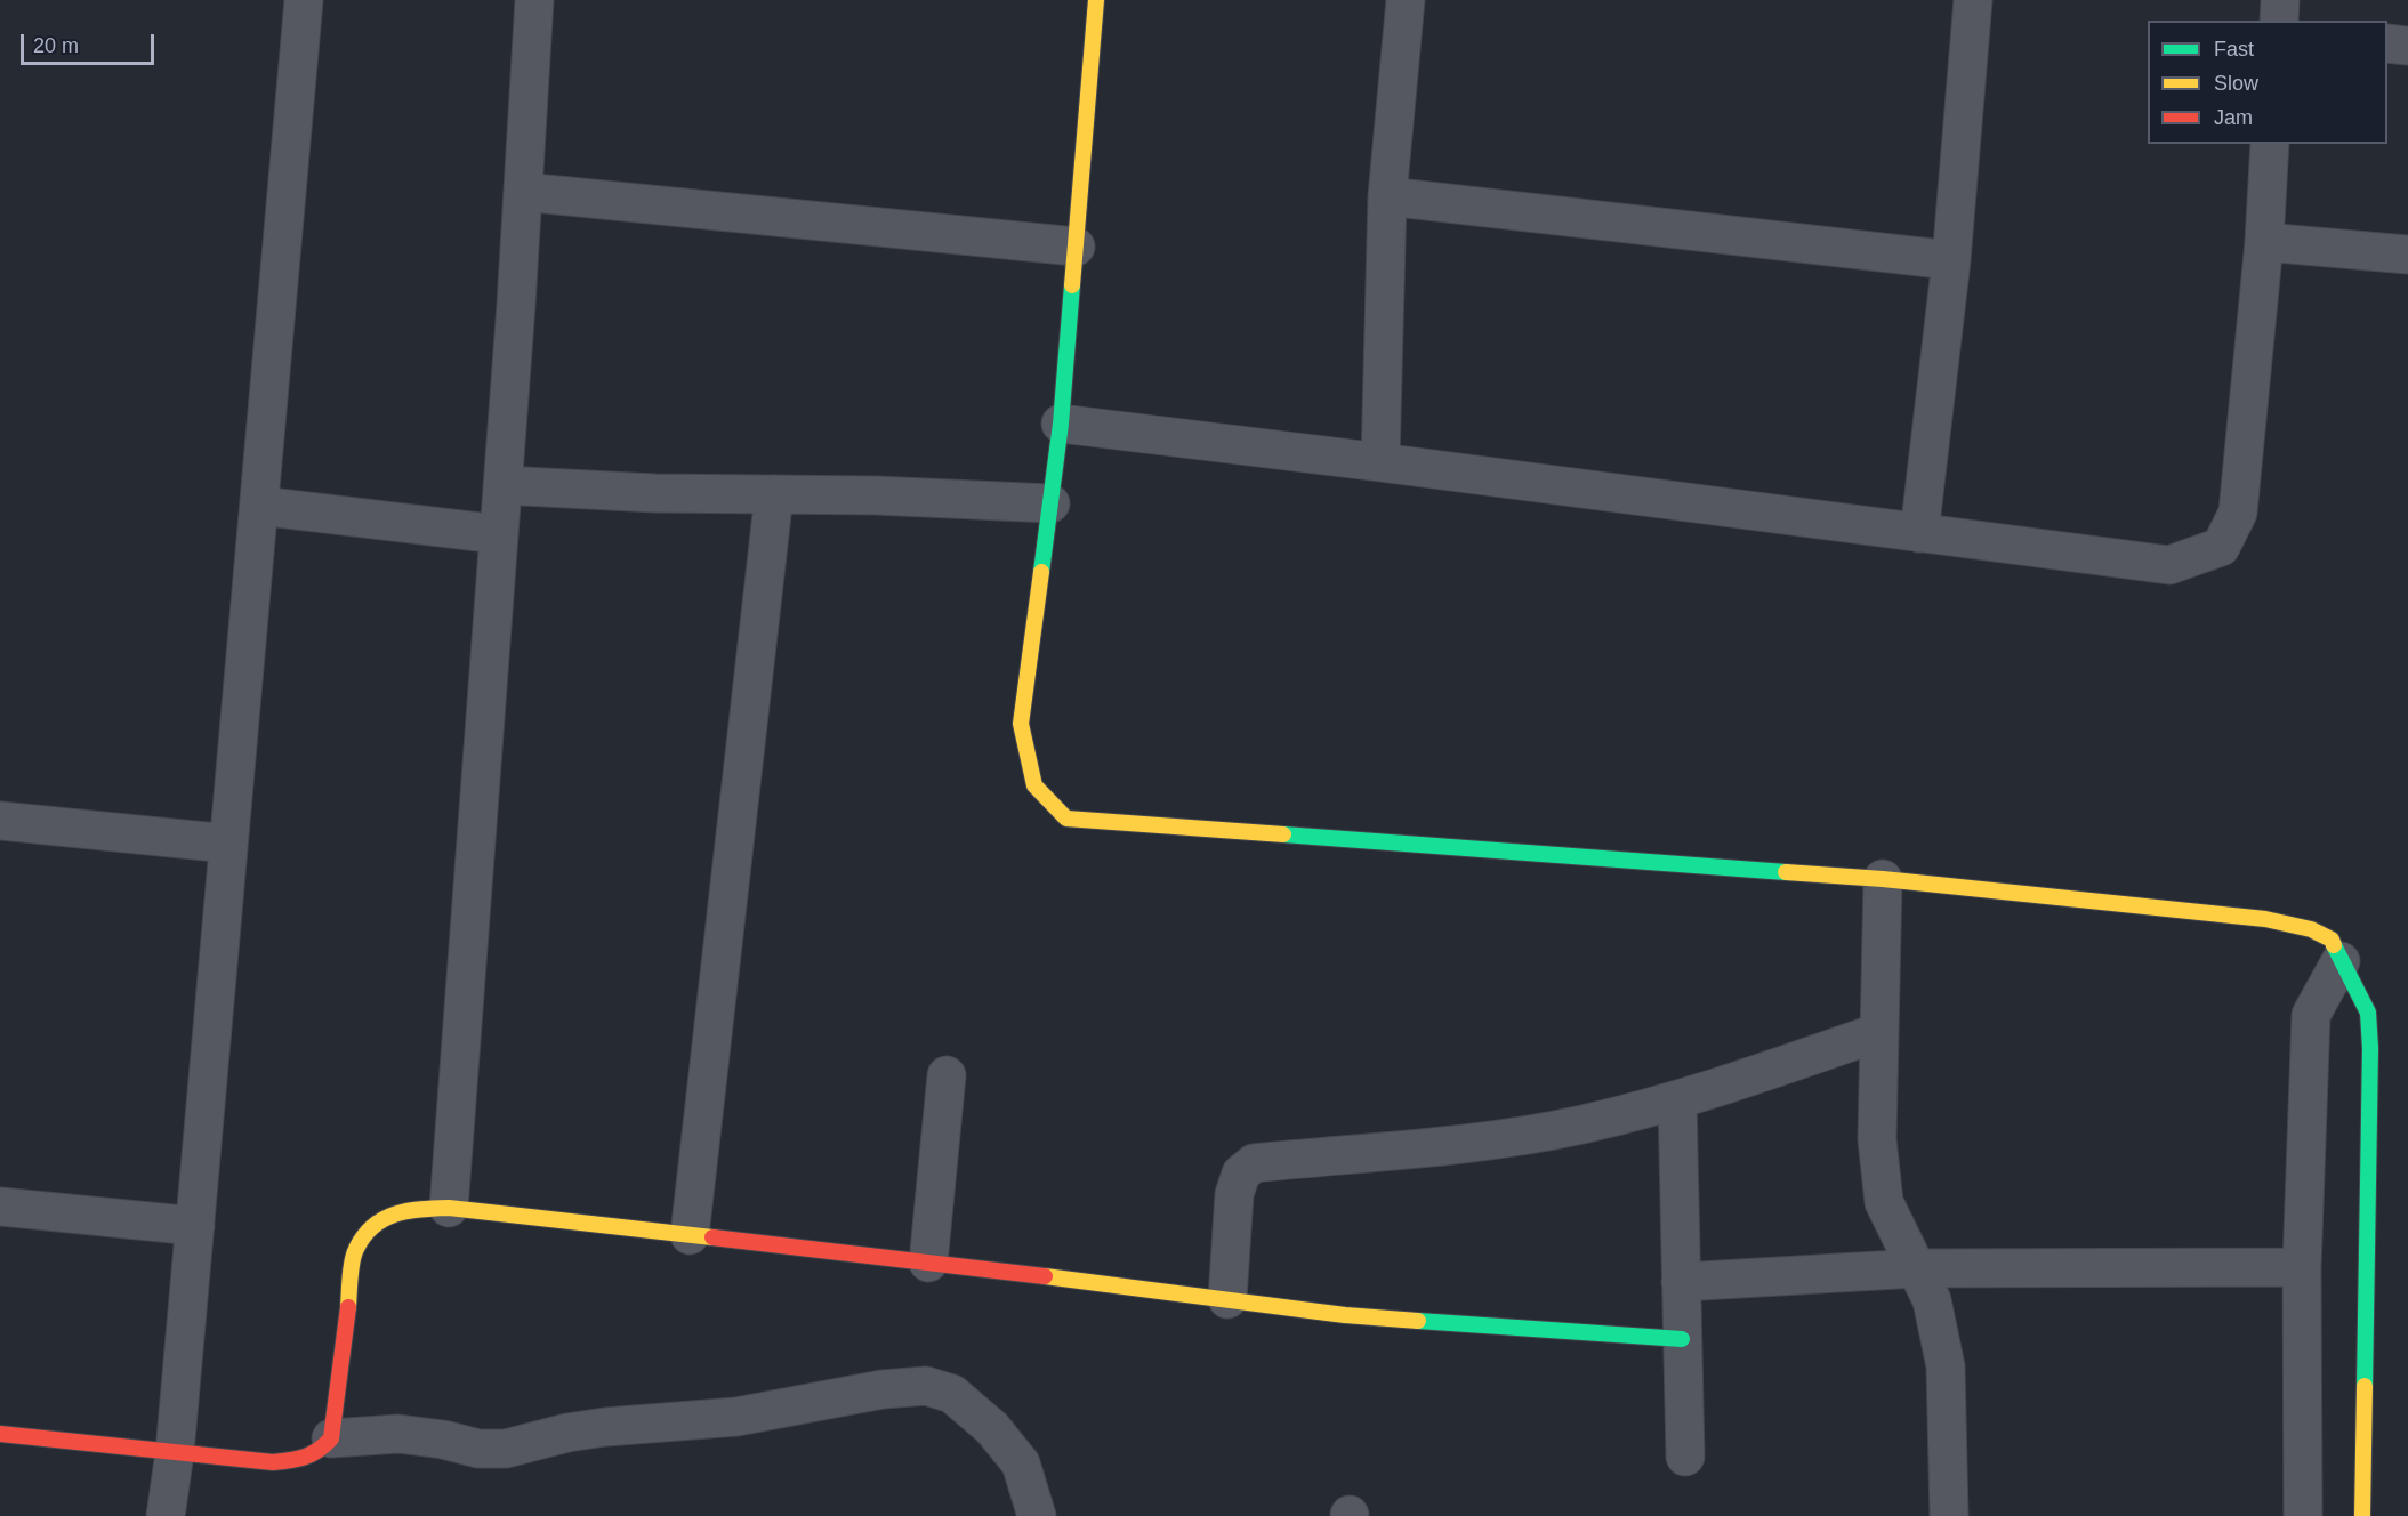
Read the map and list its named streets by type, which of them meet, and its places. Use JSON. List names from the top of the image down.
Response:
{
  "legend": ["Fast", "Slow", "Jam"],
  "scale_bar": "20 m"
}
